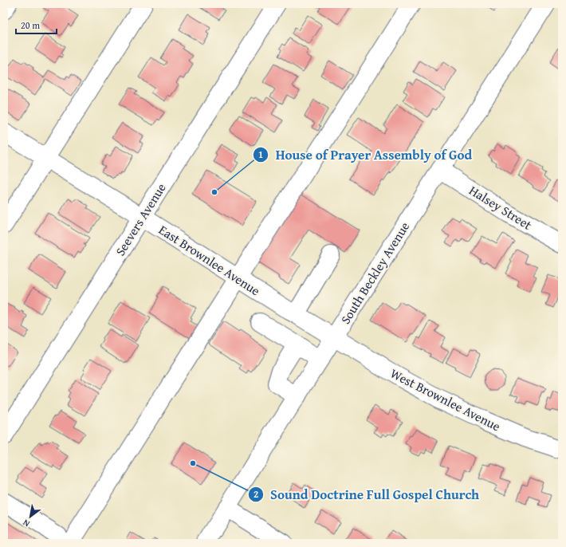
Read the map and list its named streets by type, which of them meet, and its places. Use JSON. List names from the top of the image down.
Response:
{
  "streets": {
    "street": [
      "Halsey Street",
      "Seevers Avenue",
      "East Brownlee Avenue",
      "South Beckley Avenue",
      "West Brownlee Avenue"
    ]
  },
  "crossings": [
    ["Halsey Street", "South Beckley Avenue"],
    ["Seevers Avenue", "East Brownlee Avenue"],
    ["East Brownlee Avenue", "South Beckley Avenue"],
    ["East Brownlee Avenue", "West Brownlee Avenue"],
    ["South Beckley Avenue", "West Brownlee Avenue"]
  ],
  "places": ["House of Prayer Assembly of God", "Sound Doctrine Full Gospel Church"],
  "scale_bar": "20 m",
  "north": "bottom left"
}
